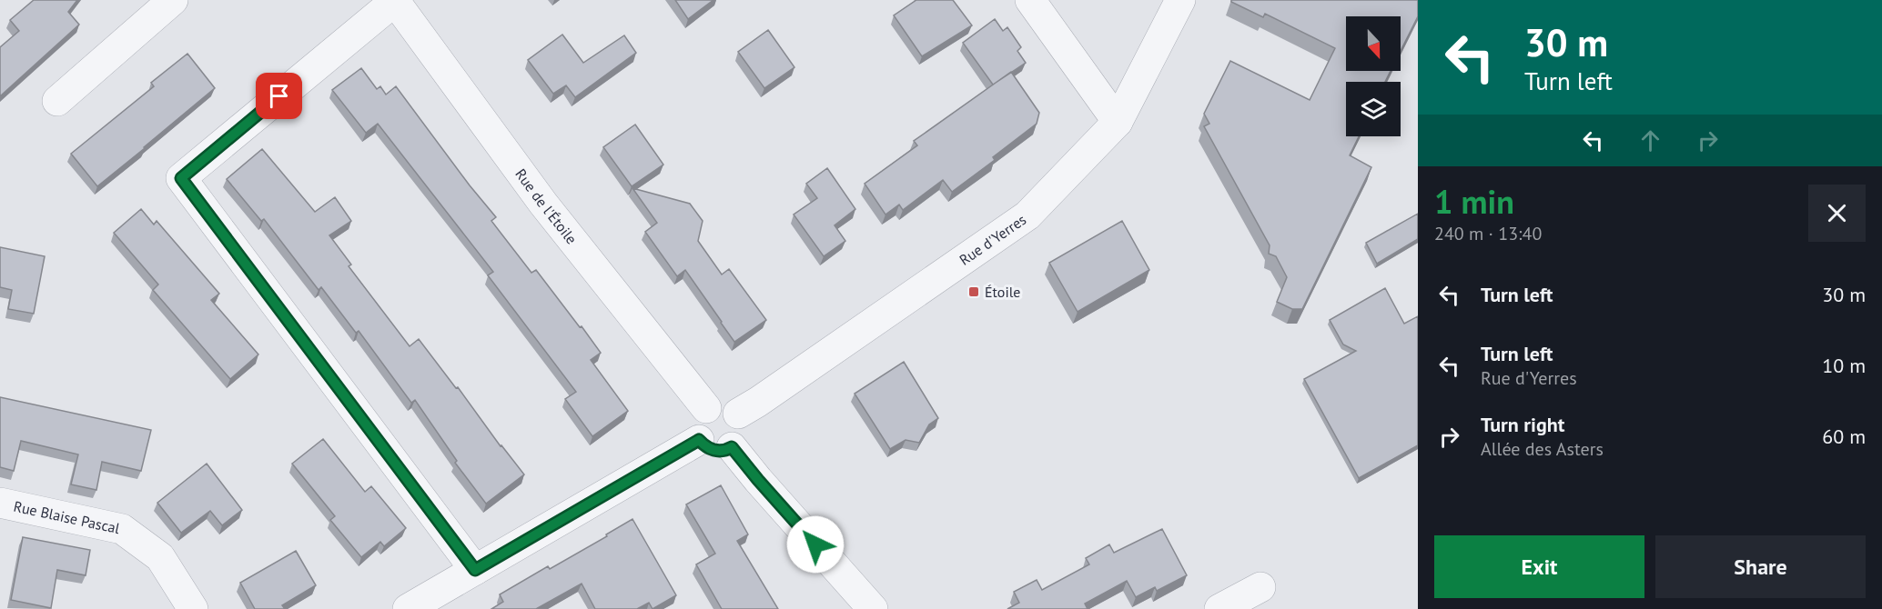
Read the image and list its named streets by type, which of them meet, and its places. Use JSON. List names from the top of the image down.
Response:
{
  "streets": {
    "street": ["Rue de l'Étoile", "Rue d'Yerres", "Rue Blaise Pascal"]
  },
  "crossings": [
    ["Rue de l'Étoile", "Rue d'Yerres"]
  ],
  "places": {
    "transit": ["Étoile"]
  },
  "north": "bottom",
  "page": {
    "turn": ["30 m", "Turn left"],
    "heading": ["1 min", "240 m · 13:40"],
    "list": [
      {
        "name": "Turn left",
        "value": "30 m"
      },
      {
        "name": "Turn left",
        "note": "Rue d'Yerres",
        "value": "10 m"
      },
      {
        "name": "Turn right",
        "note": "Allée des Asters",
        "value": "60 m"
      }
    ],
    "buttons": ["Exit", "Share"]
  }
}
